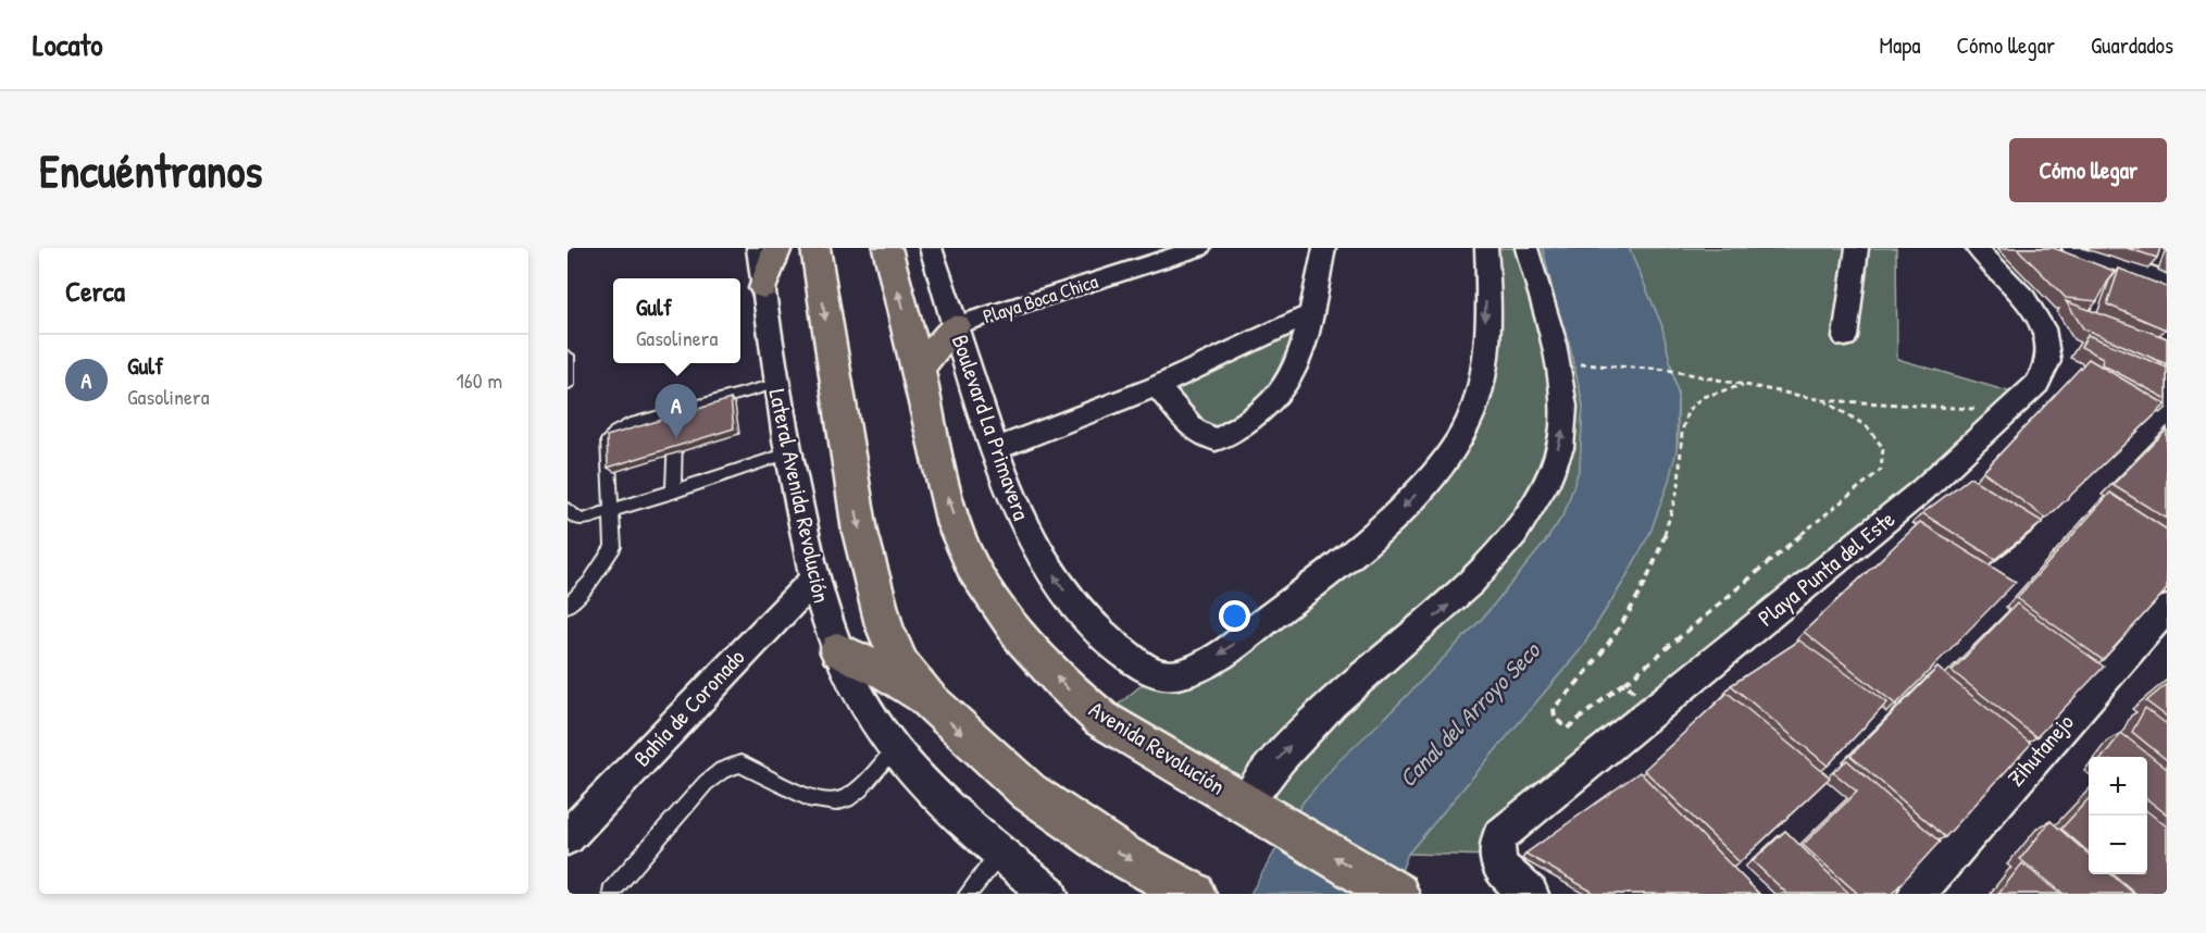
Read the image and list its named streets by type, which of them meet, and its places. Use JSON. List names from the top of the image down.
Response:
{
  "streets": {
    "main road": ["Avenida Revolución"],
    "street": [
      "Playa Boca Chica",
      "Boulevard La Primavera",
      "Lateral Avenida Revolución",
      "Playa Punta del Este",
      "Bahía de Coronado",
      "Zihutanejo"
    ]
  },
  "crossings": [
    ["Playa Boca Chica", "Boulevard La Primavera"],
    ["Lateral Avenida Revolución", "Bahía de Coronado"]
  ],
  "water": ["Canal del Arroyo Seco"],
  "page": {
    "header": "Locato",
    "nav": ["Mapa", "Cómo llegar", "Guardados"],
    "buttons": "Cómo llegar",
    "title": "Encuéntranos",
    "heading": "Cerca",
    "popup": ["Gulf", "Gasolinera"],
    "list": [
      {
        "mark": "A",
        "name": "Gulf",
        "note": "Gasolinera",
        "value": "160 m"
      }
    ],
    "pins": "A",
    "map_buttons": ["+", "−"]
  }
}
